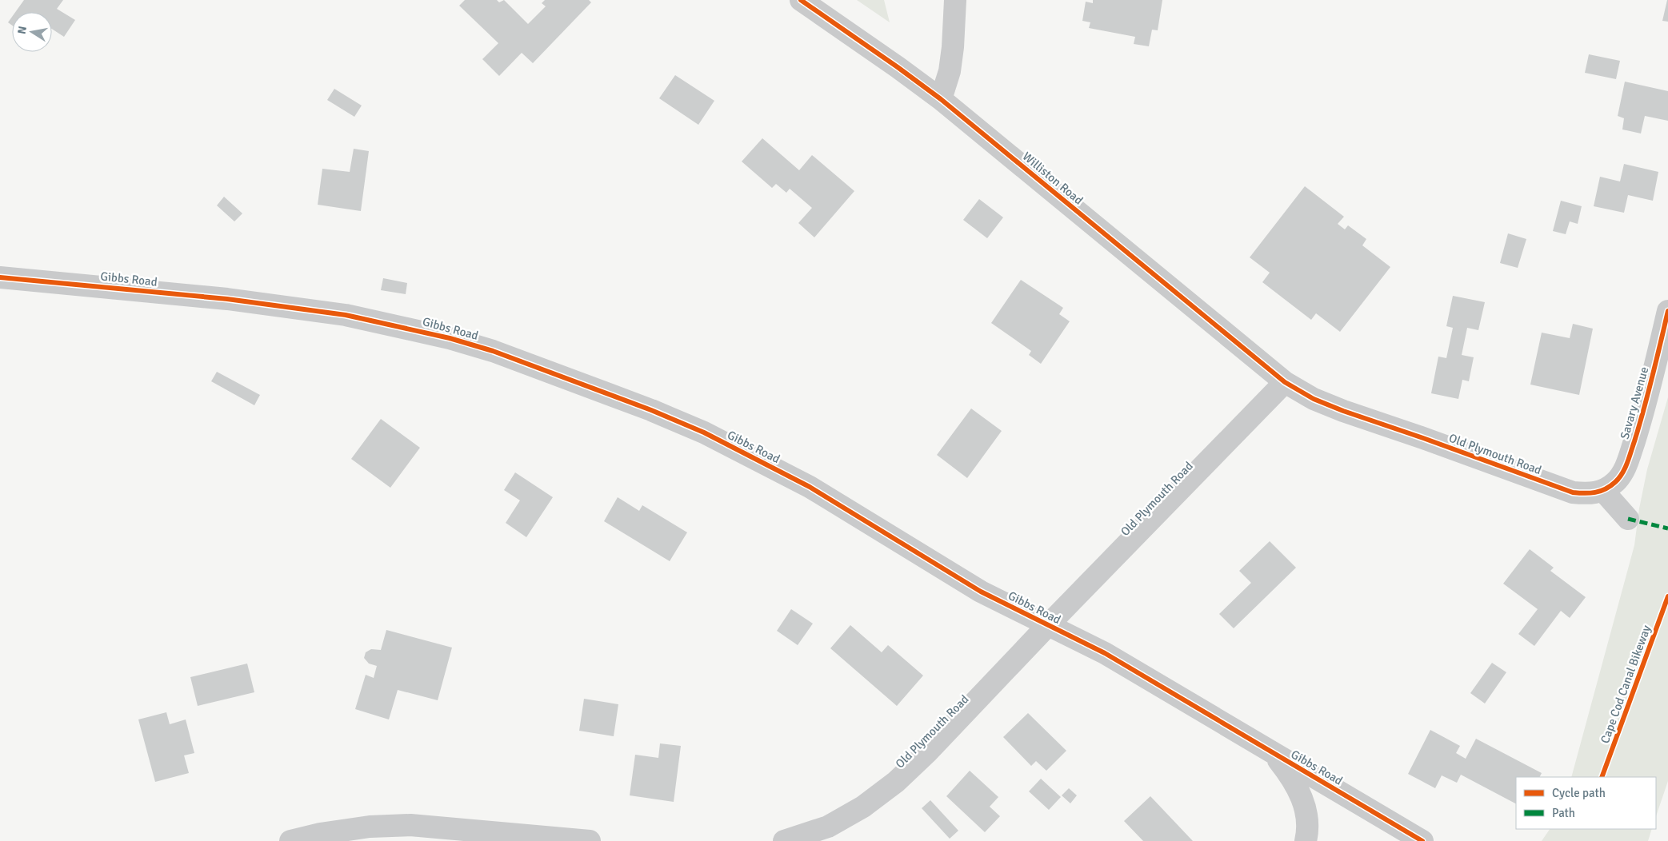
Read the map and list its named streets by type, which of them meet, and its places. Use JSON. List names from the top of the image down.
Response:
{
  "streets": {
    "street": [
      "Williston Road",
      "Gibbs Road",
      "Savary Avenue",
      "Old Plymouth Road"
    ],
    "cycle path": ["Cape Cod Canal Bikeway"]
  },
  "crossings": [
    ["Williston Road", "Old Plymouth Road"],
    ["Gibbs Road", "Old Plymouth Road"],
    ["Savary Avenue", "Old Plymouth Road"]
  ],
  "legend": ["Cycle path", "Path"],
  "north": "left"
}
